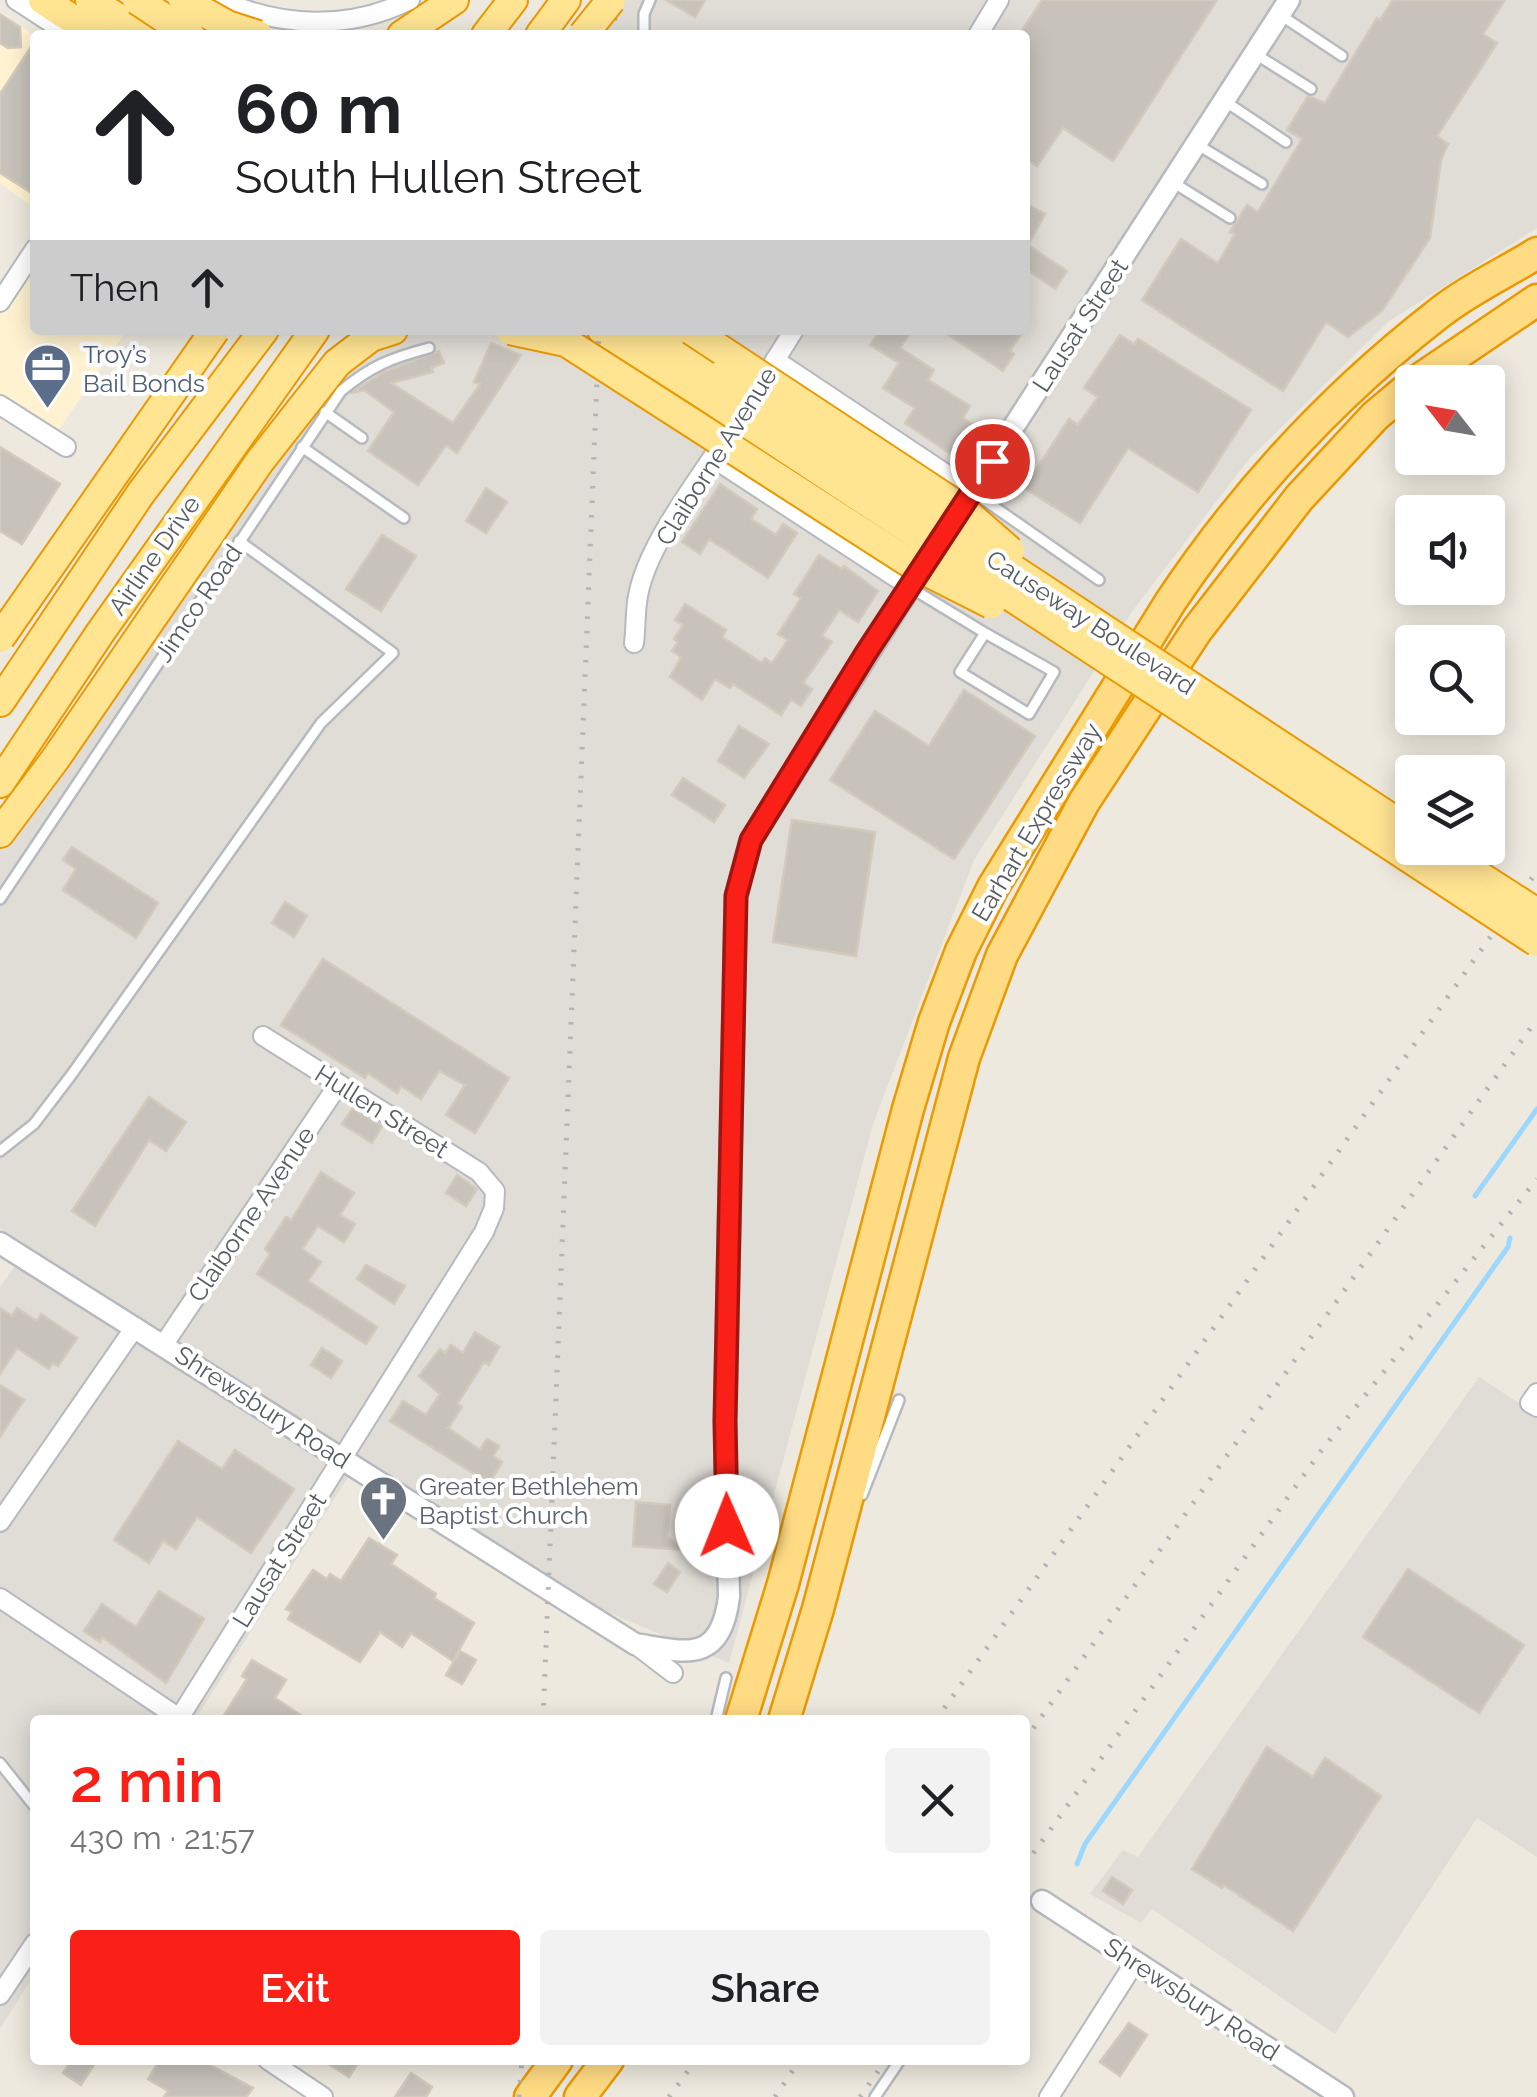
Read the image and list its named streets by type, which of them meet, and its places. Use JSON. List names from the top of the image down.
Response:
{
  "streets": {
    "highway": ["Airline Drive", "Causeway Boulevard", "Earhart Expressway"],
    "street": [
      "Lausat Street",
      "Claiborne Avenue",
      "Hullen Street",
      "Shrewsbury Road"
    ],
    "lane": ["Jimco Road"]
  },
  "crossings": [
    ["Lausat Street", "Hullen Street"],
    ["Lausat Street", "Shrewsbury Road"],
    ["Claiborne Avenue", "Hullen Street"],
    ["Claiborne Avenue", "Shrewsbury Road"]
  ],
  "places": {
    "office": ["Troy’s Bail Bonds"],
    "church": ["Greater Bethlehem Baptist Church"]
  },
  "north": "top left",
  "page": {
    "turn": ["60 m", "South Hullen Street"],
    "then": "Then",
    "heading": ["2 min", "430 m · 21:57"],
    "buttons": ["Exit", "Share"]
  }
}
